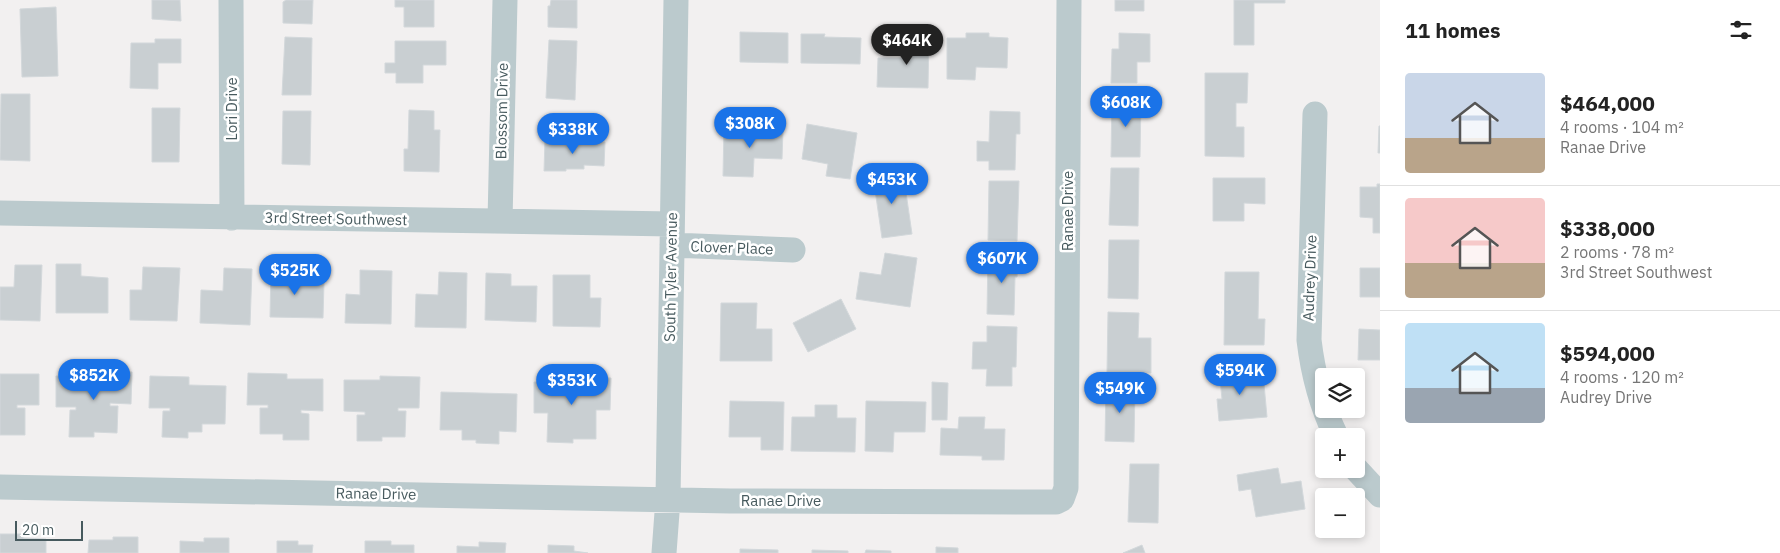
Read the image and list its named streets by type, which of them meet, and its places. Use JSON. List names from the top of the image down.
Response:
{
  "streets": {
    "street": [
      "Lori Drive",
      "Blossom Drive",
      "Ranae Drive",
      "3rd Street Southwest",
      "Clover Place",
      "South Tyler Avenue",
      "Audrey Drive"
    ]
  },
  "crossings": [
    ["Lori Drive", "3rd Street Southwest"],
    ["Blossom Drive", "3rd Street Southwest"],
    ["Ranae Drive", "South Tyler Avenue"],
    ["3rd Street Southwest", "Clover Place"],
    ["3rd Street Southwest", "South Tyler Avenue"],
    ["Clover Place", "South Tyler Avenue"]
  ],
  "scale_bar": "20 m",
  "page": {
    "heading": "11 homes",
    "price": [
      "$464K",
      "$608K",
      "$308K",
      "$338K",
      "$453K",
      "$607K",
      "$525K",
      "$594K",
      "$852K",
      "$353K",
      "$549K"
    ],
    "list": [
      {
        "name": "$464,000",
        "note": "4 rooms · 104 m² · Ranae Drive"
      },
      {
        "name": "$338,000",
        "note": "2 rooms · 78 m² · 3rd Street Southwest"
      },
      {
        "name": "$594,000",
        "note": "4 rooms · 120 m² · Audrey Drive"
      }
    ],
    "map_buttons": ["+", "−"],
    "scale": "20 m"
  }
}
